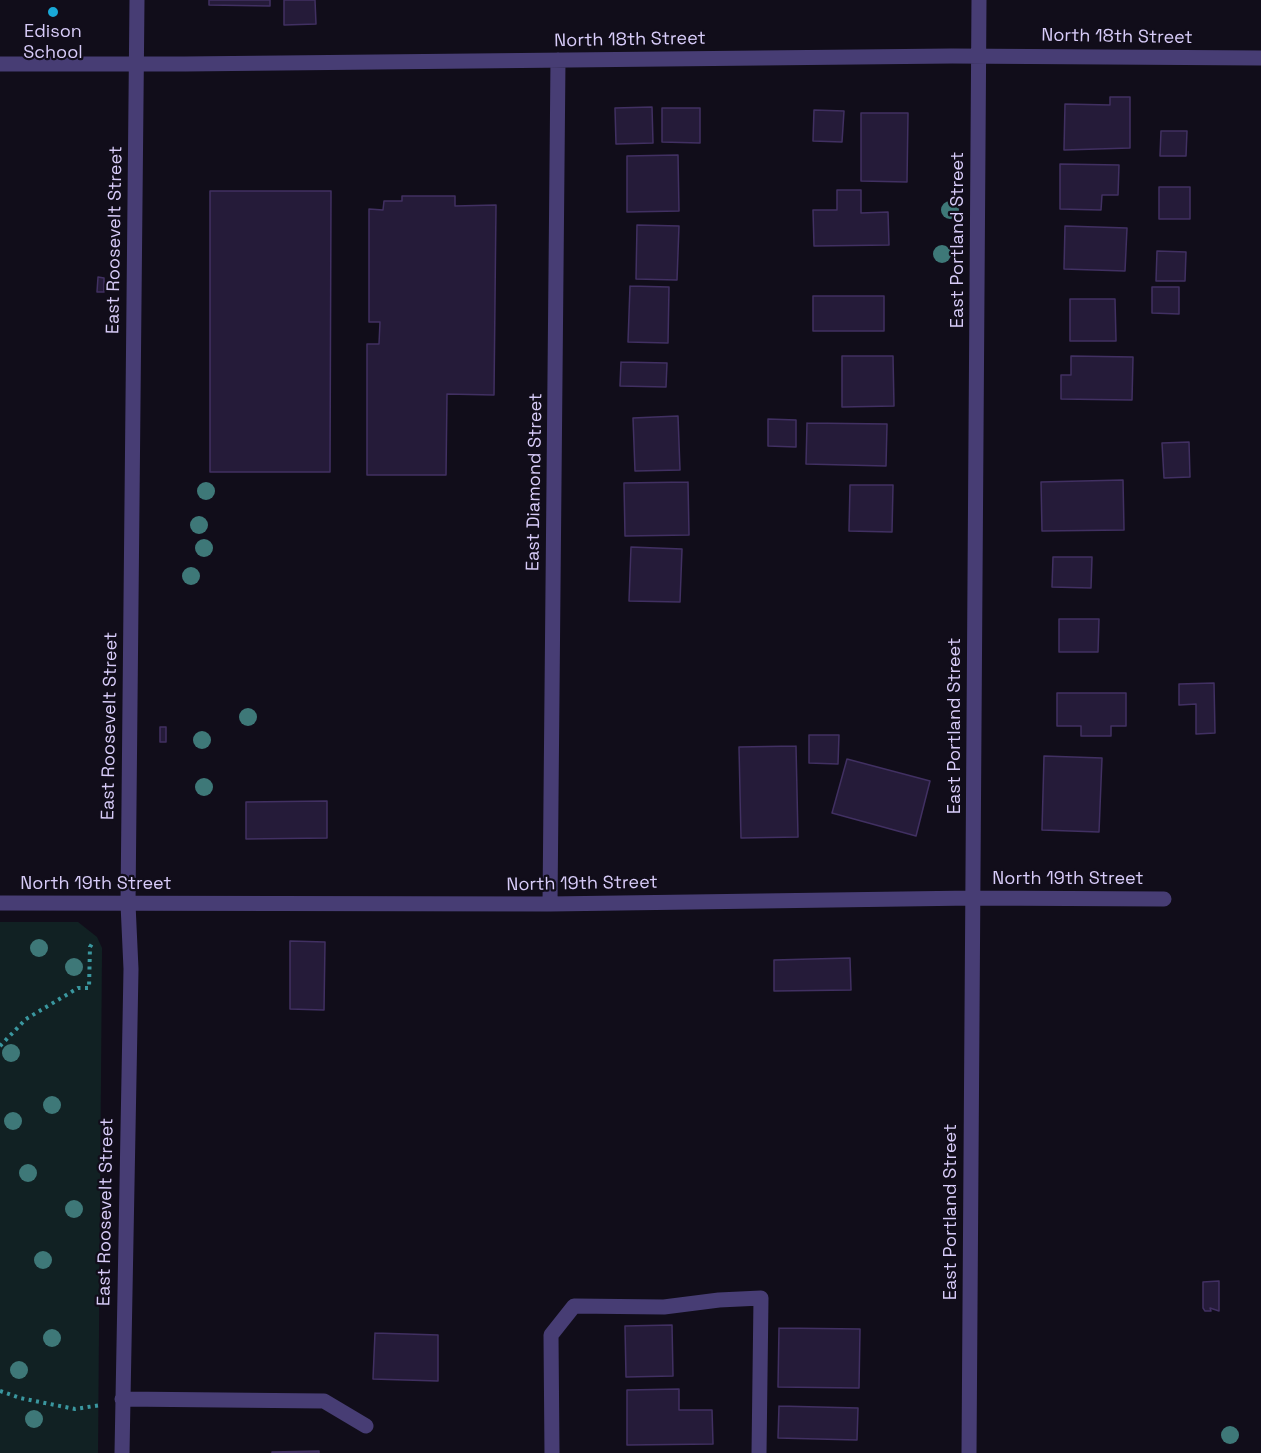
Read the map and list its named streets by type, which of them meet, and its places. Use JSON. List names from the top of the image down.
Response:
{
  "streets": {
    "street": [
      "North 18th Street",
      "East Roosevelt Street",
      "East Portland Street",
      "East Diamond Street",
      "North 19th Street"
    ]
  },
  "crossings": [
    ["North 18th Street", "East Roosevelt Street"],
    ["North 18th Street", "East Portland Street"],
    ["North 18th Street", "East Diamond Street"],
    ["East Roosevelt Street", "North 19th Street"],
    ["East Portland Street", "North 19th Street"],
    ["East Diamond Street", "North 19th Street"]
  ],
  "places": ["Edison School"]
}
